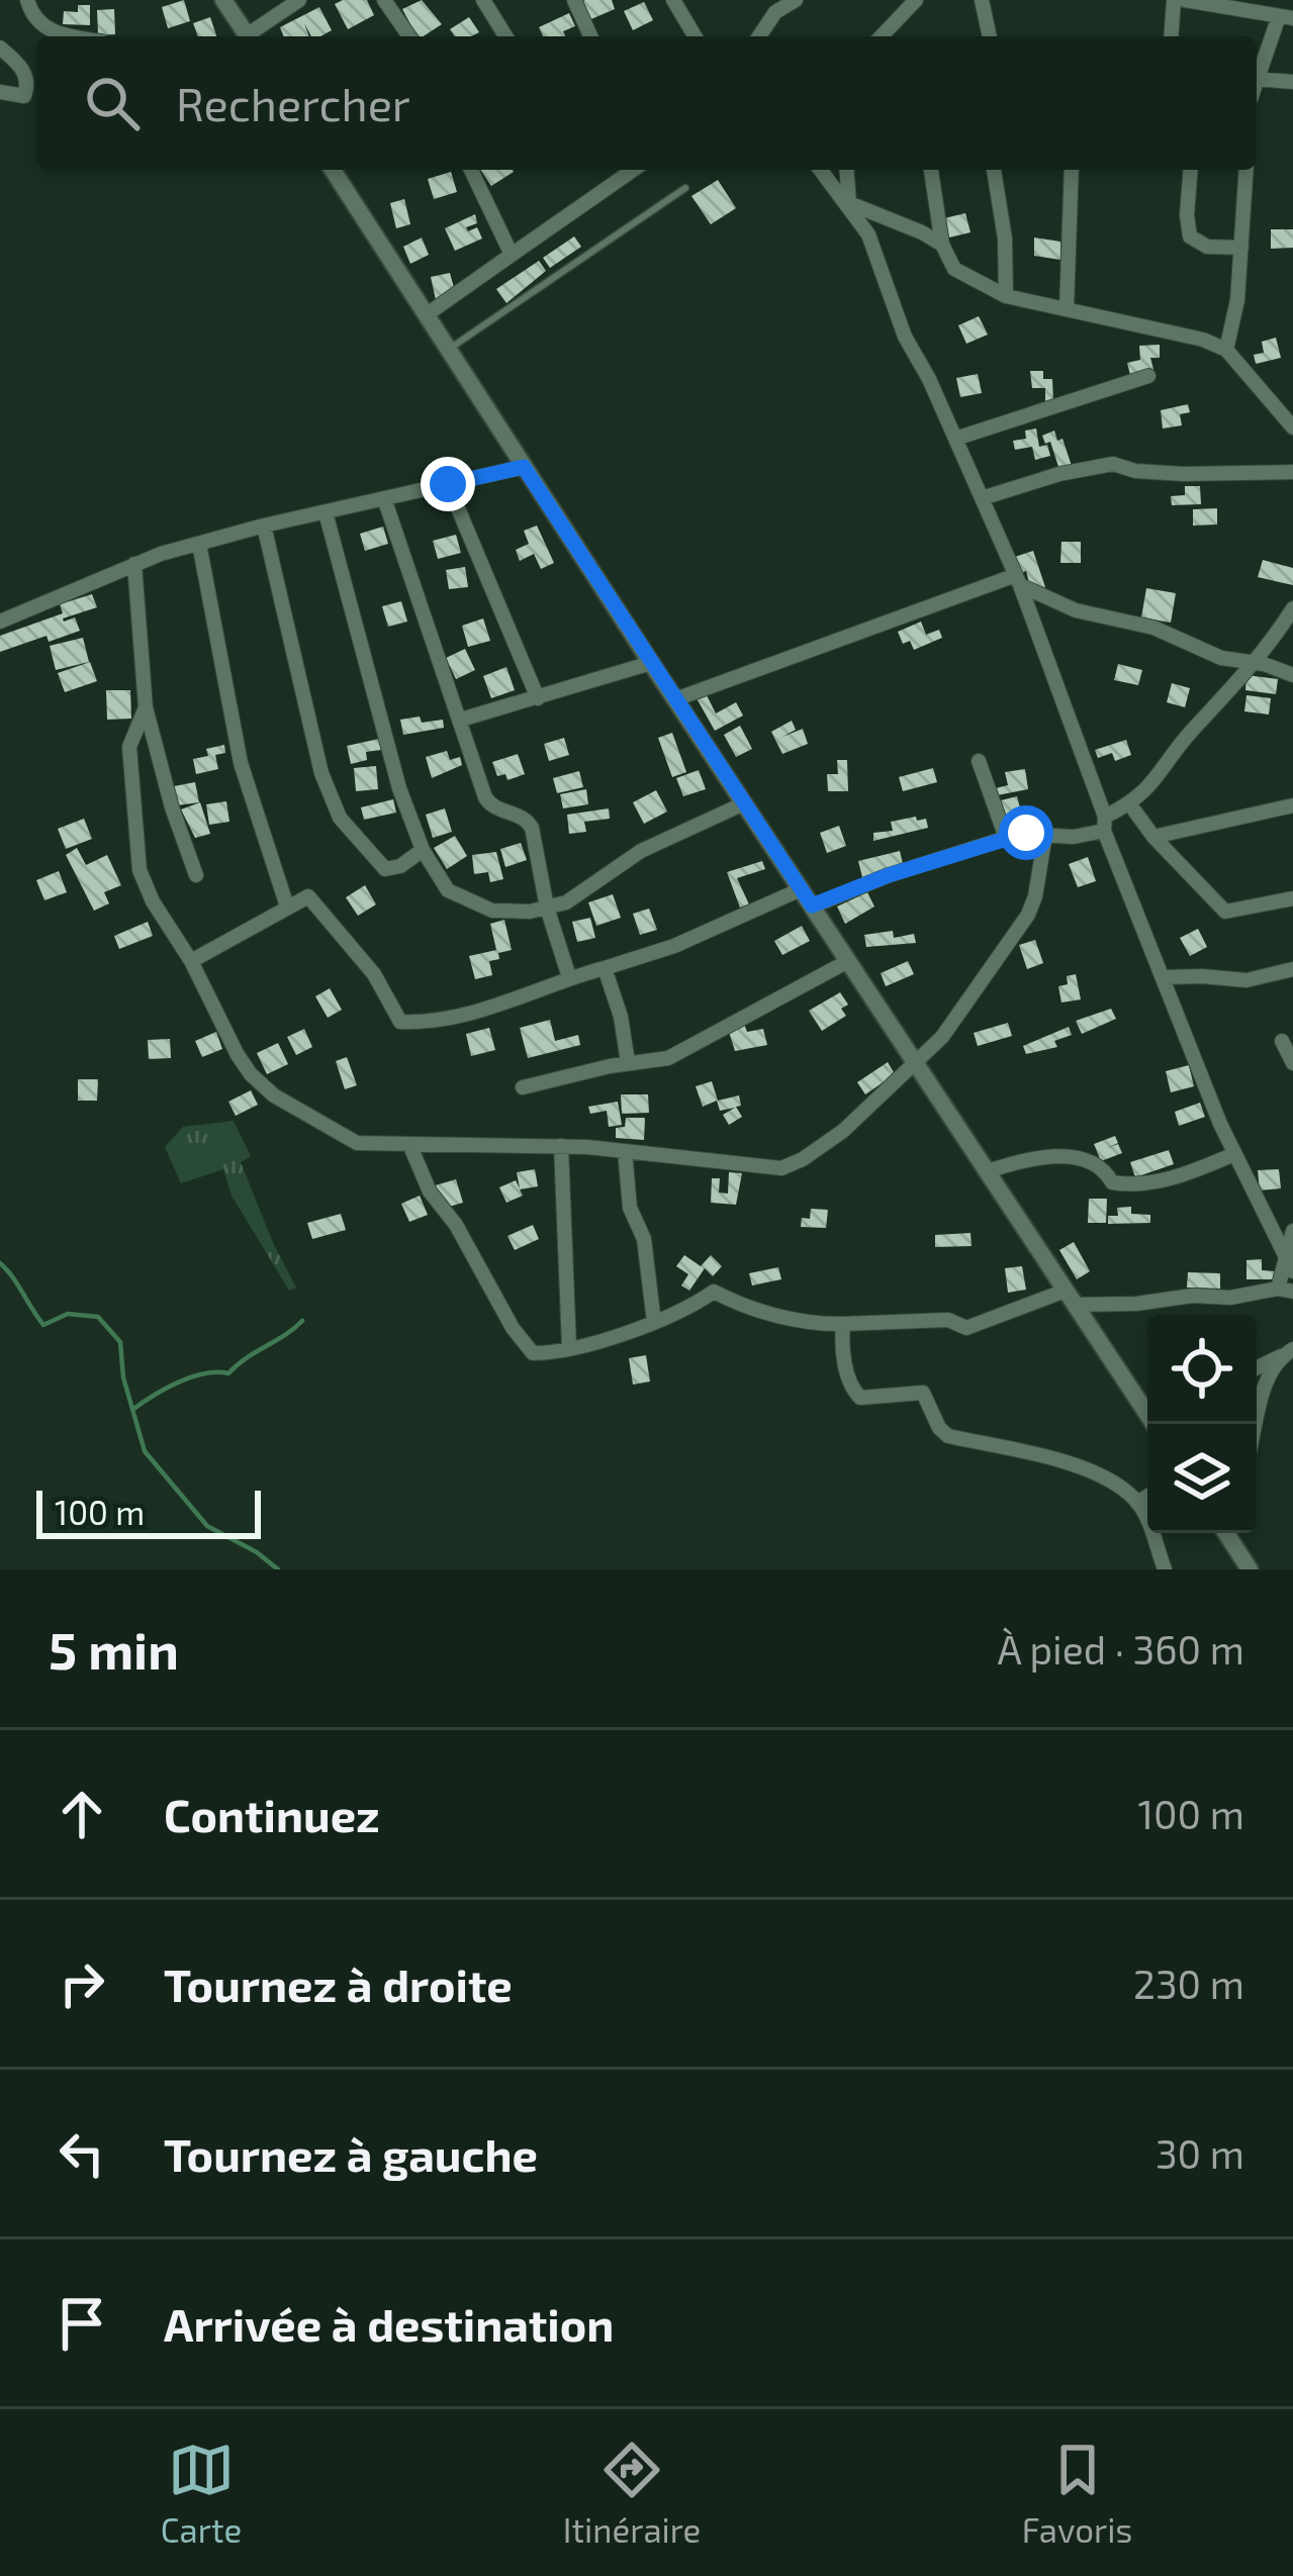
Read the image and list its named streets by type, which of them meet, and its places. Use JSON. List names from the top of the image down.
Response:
{
  "scale_bar": "100 m",
  "page": {
    "search": "Rechercher",
    "scale": "100 m",
    "heading": ["5 min", "À pied · 360 m"],
    "list": [
      ["Continuez", "100 m"],
      ["Tournez à droite", "230 m"],
      ["Tournez à gauche", "30 m"],
      "Arrivée à destination"
    ],
    "nav": ["Carte", "Itinéraire", "Favoris"]
  }
}
